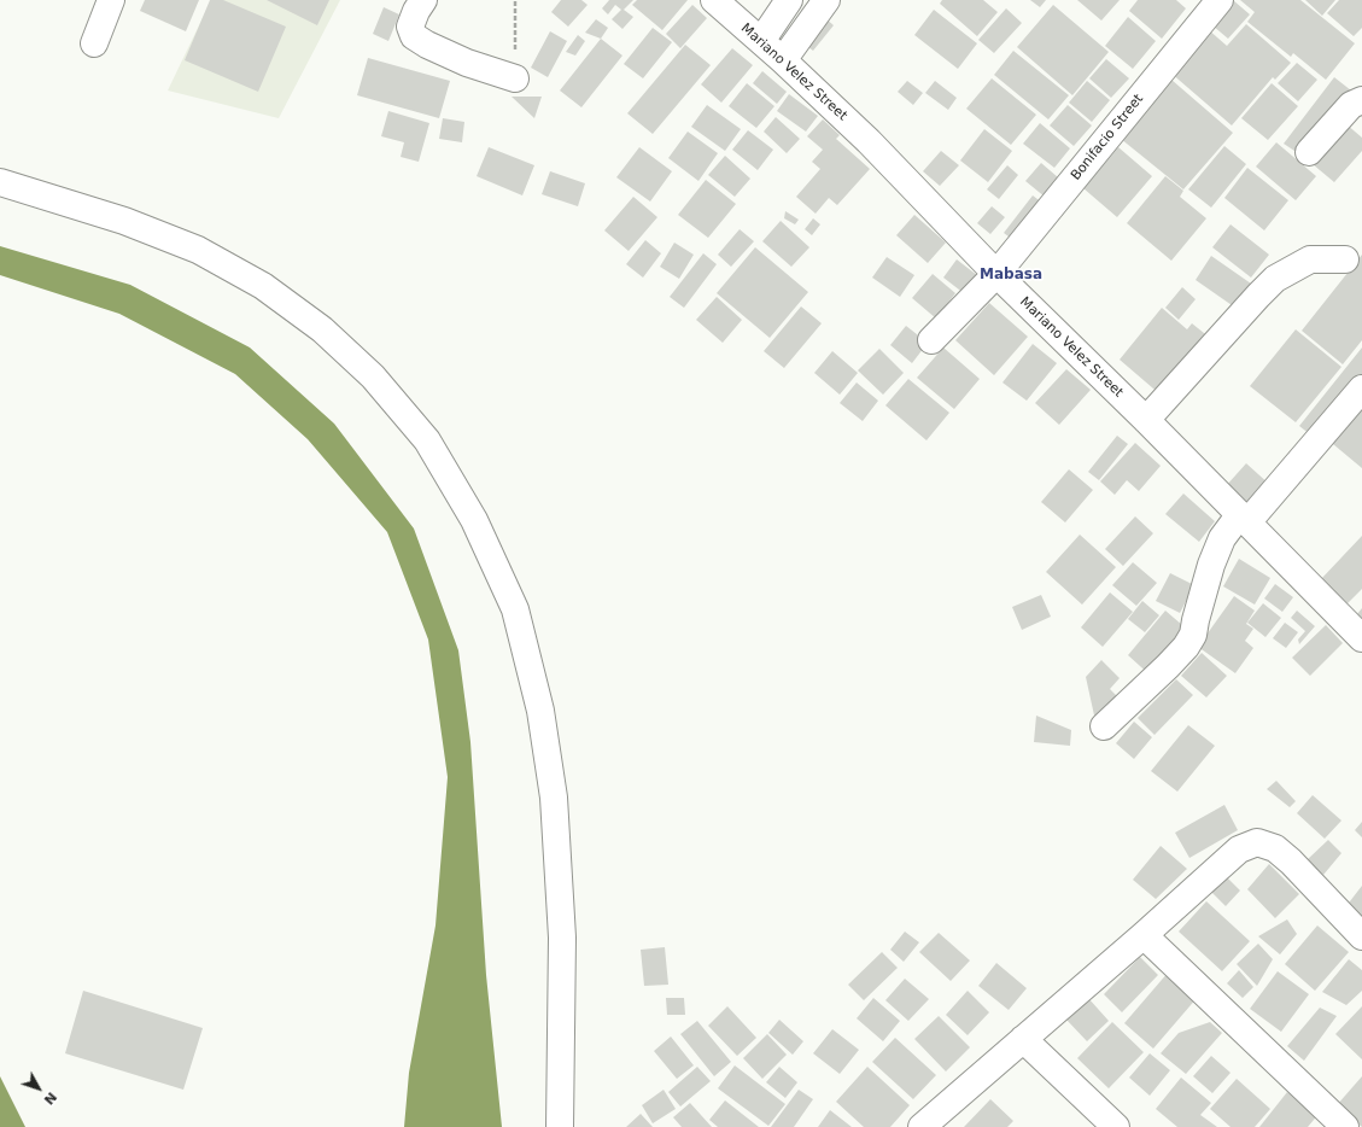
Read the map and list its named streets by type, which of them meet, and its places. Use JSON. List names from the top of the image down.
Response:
{
  "streets": {
    "street": ["Mariano Velez Street", "Bonifacio Street"]
  },
  "crossings": [
    ["Mariano Velez Street", "Bonifacio Street"]
  ],
  "districts": ["Mabasa"],
  "north": "bottom right"
}
